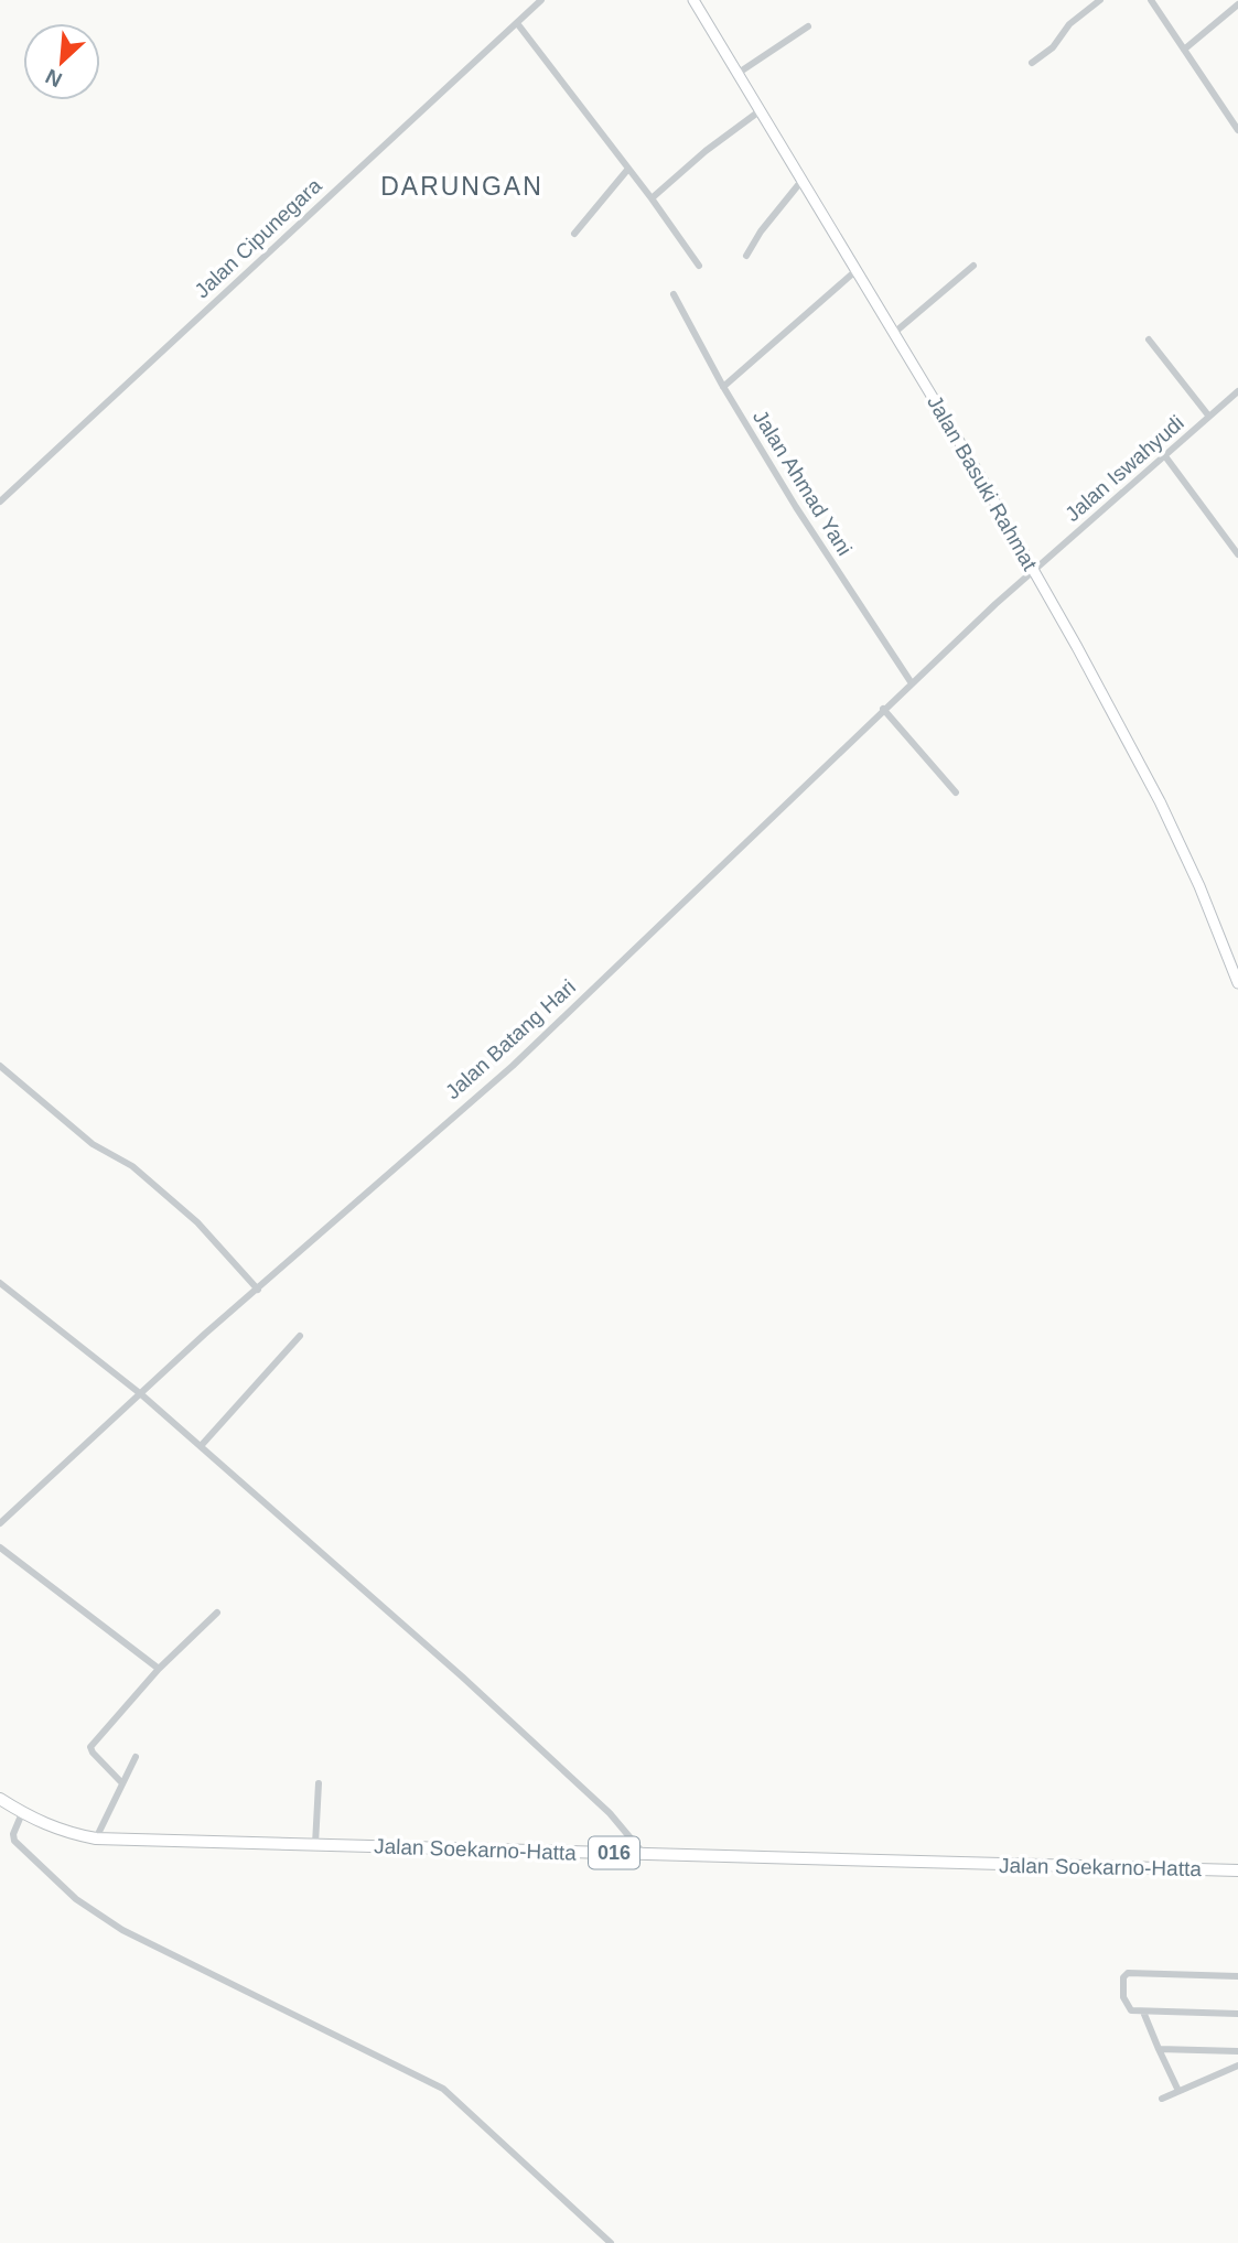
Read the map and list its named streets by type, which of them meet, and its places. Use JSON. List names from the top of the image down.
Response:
{
  "streets": {
    "main road": ["Jalan Basuki Rahmat", "Jalan Soekarno-Hatta", "016"],
    "street": [
      "Jalan Cipunegara",
      "Jalan Iswahyudi",
      "Jalan Ahmad Yani",
      "Jalan Batang Hari"
    ]
  },
  "crossings": [
    ["Jalan Iswahyudi", "Jalan Basuki Rahmat"],
    ["Jalan Iswahyudi", "Jalan Batang Hari"],
    ["Jalan Ahmad Yani", "Jalan Batang Hari"],
    ["Jalan Basuki Rahmat", "Jalan Batang Hari"]
  ],
  "districts": ["DARUNGAN"],
  "north": "bottom left"
}
